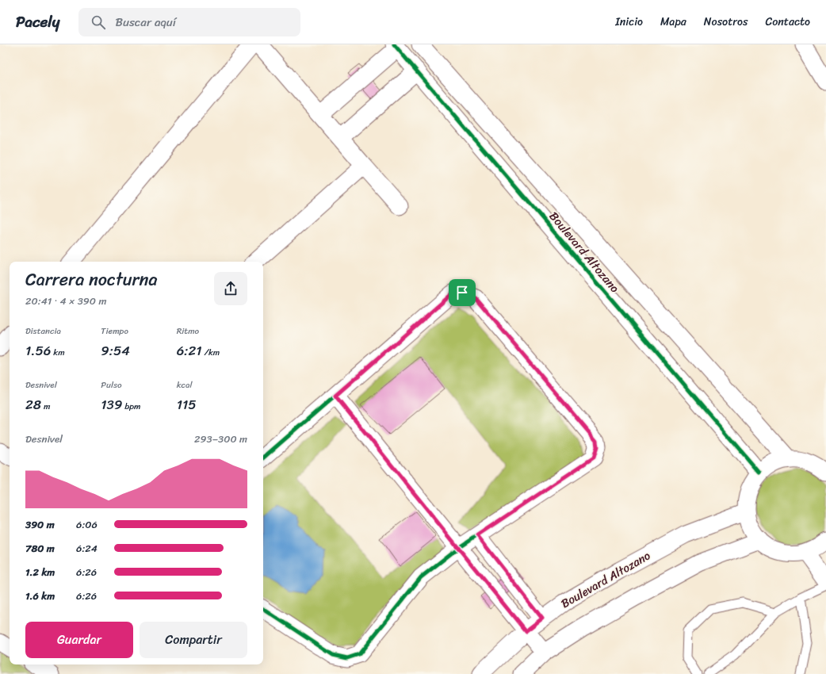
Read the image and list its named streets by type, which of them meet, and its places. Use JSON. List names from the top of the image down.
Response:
{
  "streets": {
    "street": ["Boulevard Altozano"]
  },
  "page": {
    "header": "Pacely",
    "search": "Buscar aquí",
    "nav": [
      "Inicio",
      "Mapa",
      "Nosotros",
      "Contacto"
    ],
    "heading": ["Carrera nocturna", "20:41 · 4 × 390 m"],
    "stats": [
      ["Distancia", "1.56 km"],
      ["Tiempo", "9:54"],
      ["Ritmo", "6:21 /km"],
      ["Desnivel", "28 m"],
      ["Pulso", "139 bpm"],
      ["kcal", "115"]
    ],
    "chart": ["Desnivel", "293–300 m"],
    "list": [
      {
        "name": "390 m",
        "note": "6:06"
      },
      {
        "name": "780 m",
        "note": "6:24"
      },
      {
        "name": "1.2 km",
        "note": "6:26"
      },
      {
        "name": "1.6 km",
        "note": "6:26"
      }
    ],
    "buttons": ["Guardar", "Compartir"]
  }
}
